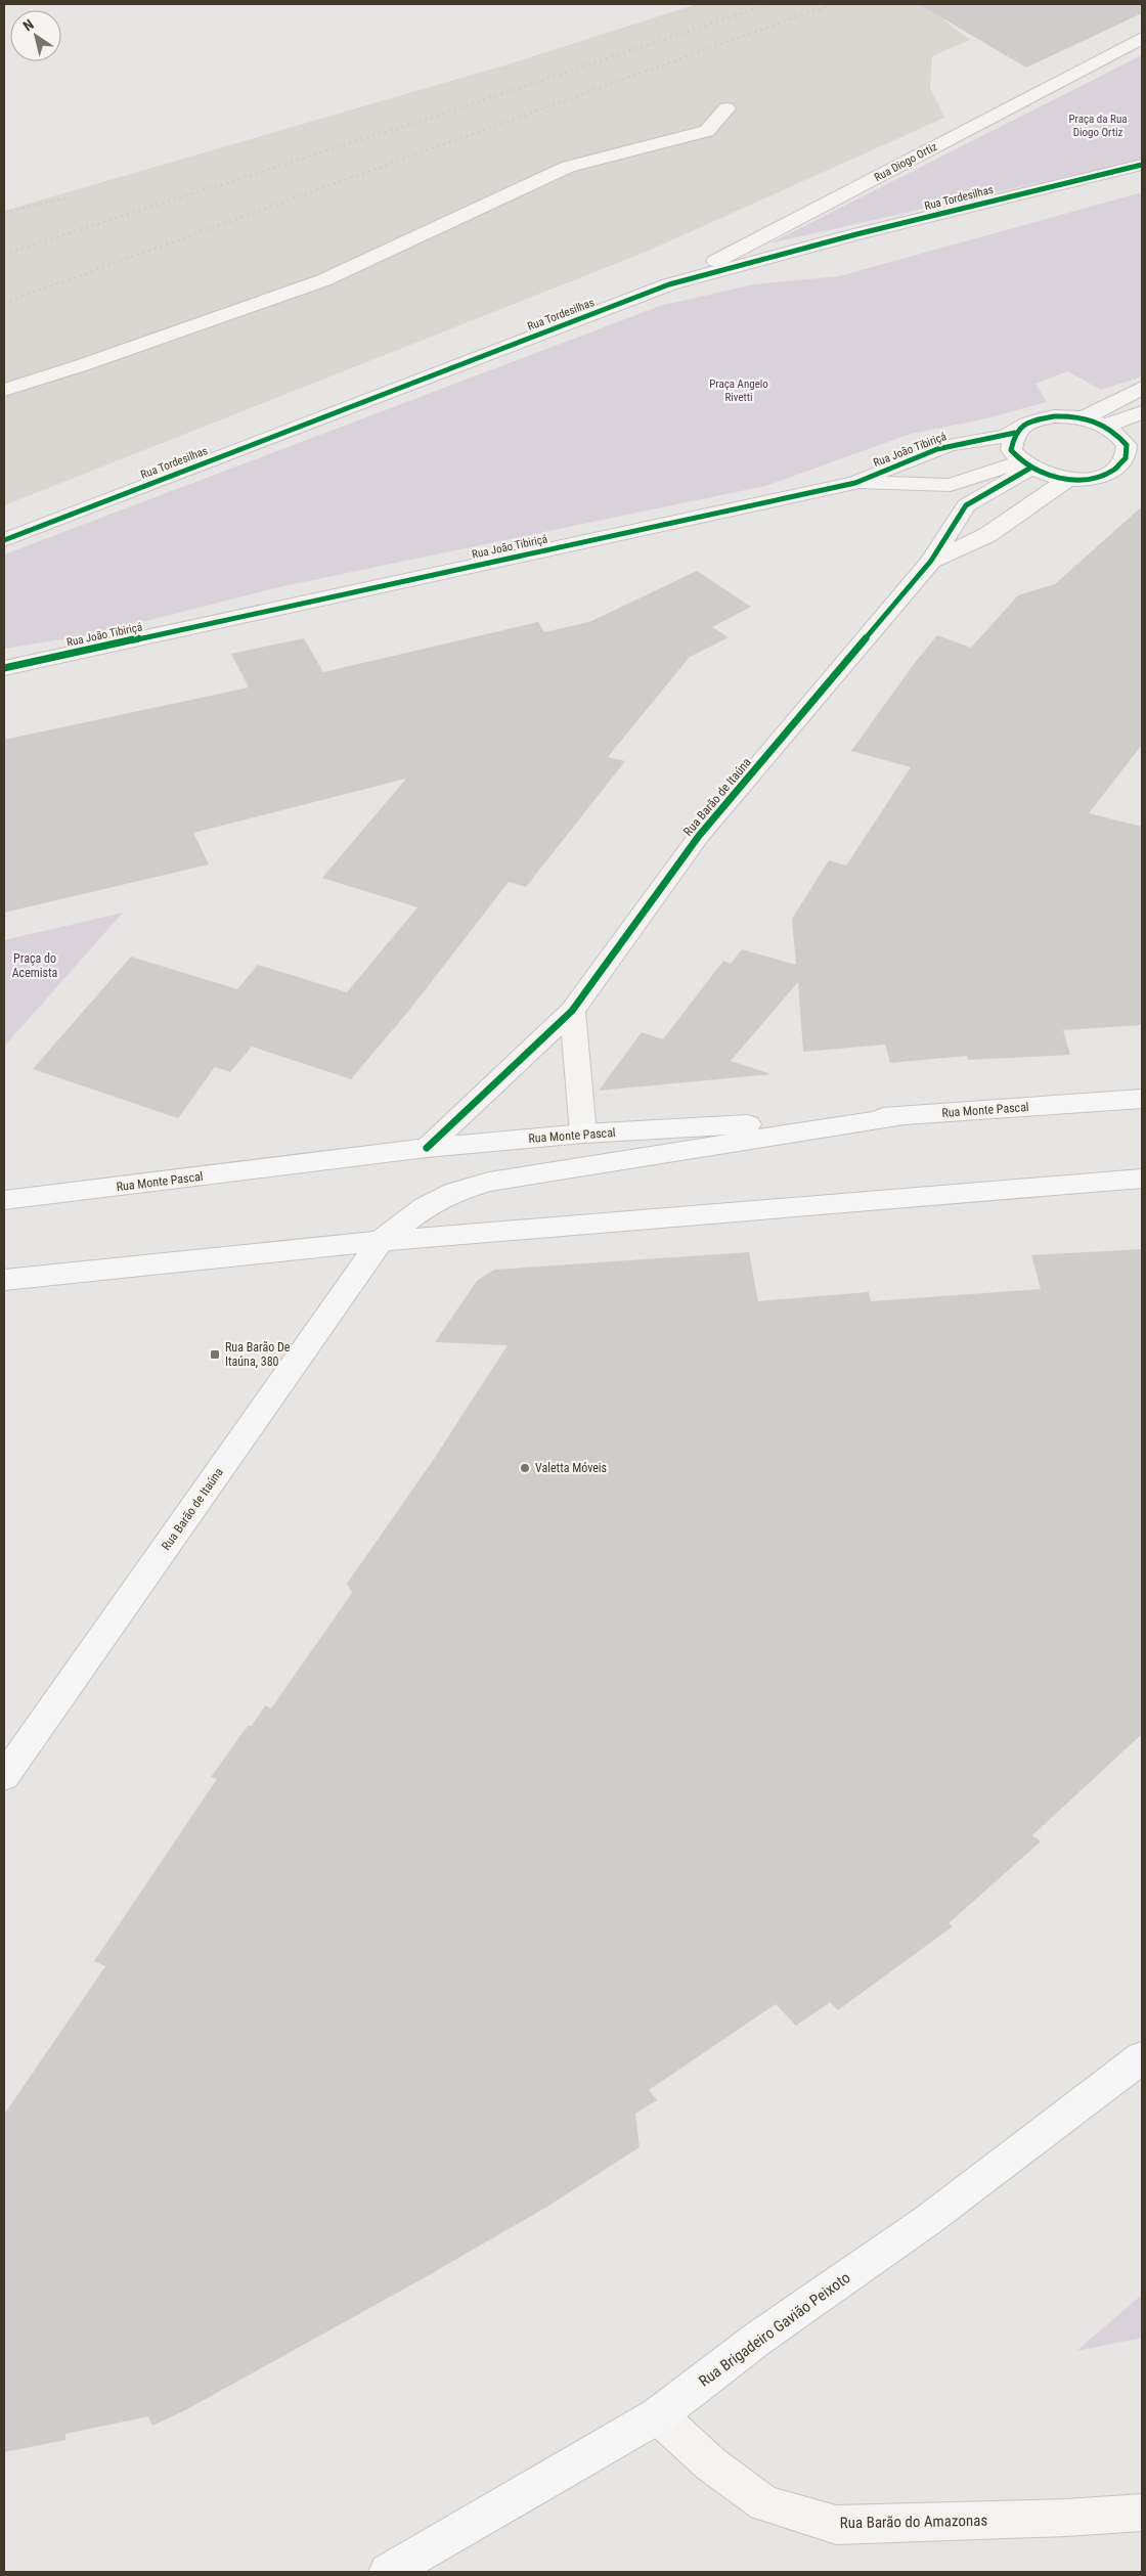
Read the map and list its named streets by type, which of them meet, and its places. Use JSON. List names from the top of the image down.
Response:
{
  "streets": {
    "main road": ["Rua Barão de Itaúna", "Rua Monte Pascal", "Rua Brigadeiro Gavião Peixoto"],
    "street": [
      "Rua Diogo Ortiz",
      "Rua Tordesilhas",
      "Rua João Tibiriçá",
      "Rua Barão do Amazonas"
    ]
  },
  "crossings": [
    ["Rua Diogo Ortiz", "Rua Tordesilhas"],
    ["Rua João Tibiriçá", "Rua Barão de Itaúna"],
    ["Rua Barão de Itaúna", "Rua Monte Pascal"],
    ["Rua Brigadeiro Gavião Peixoto", "Rua Barão do Amazonas"]
  ],
  "parks": ["Praça da Rua Diogo Ortiz", "Praça Angelo Rivetti", "Praça do Acemista"],
  "places": {
    "transit": ["Rua Barão De Itaúna, 380"],
    "other": ["Valetta Móveis"]
  },
  "north": "top left"
}
